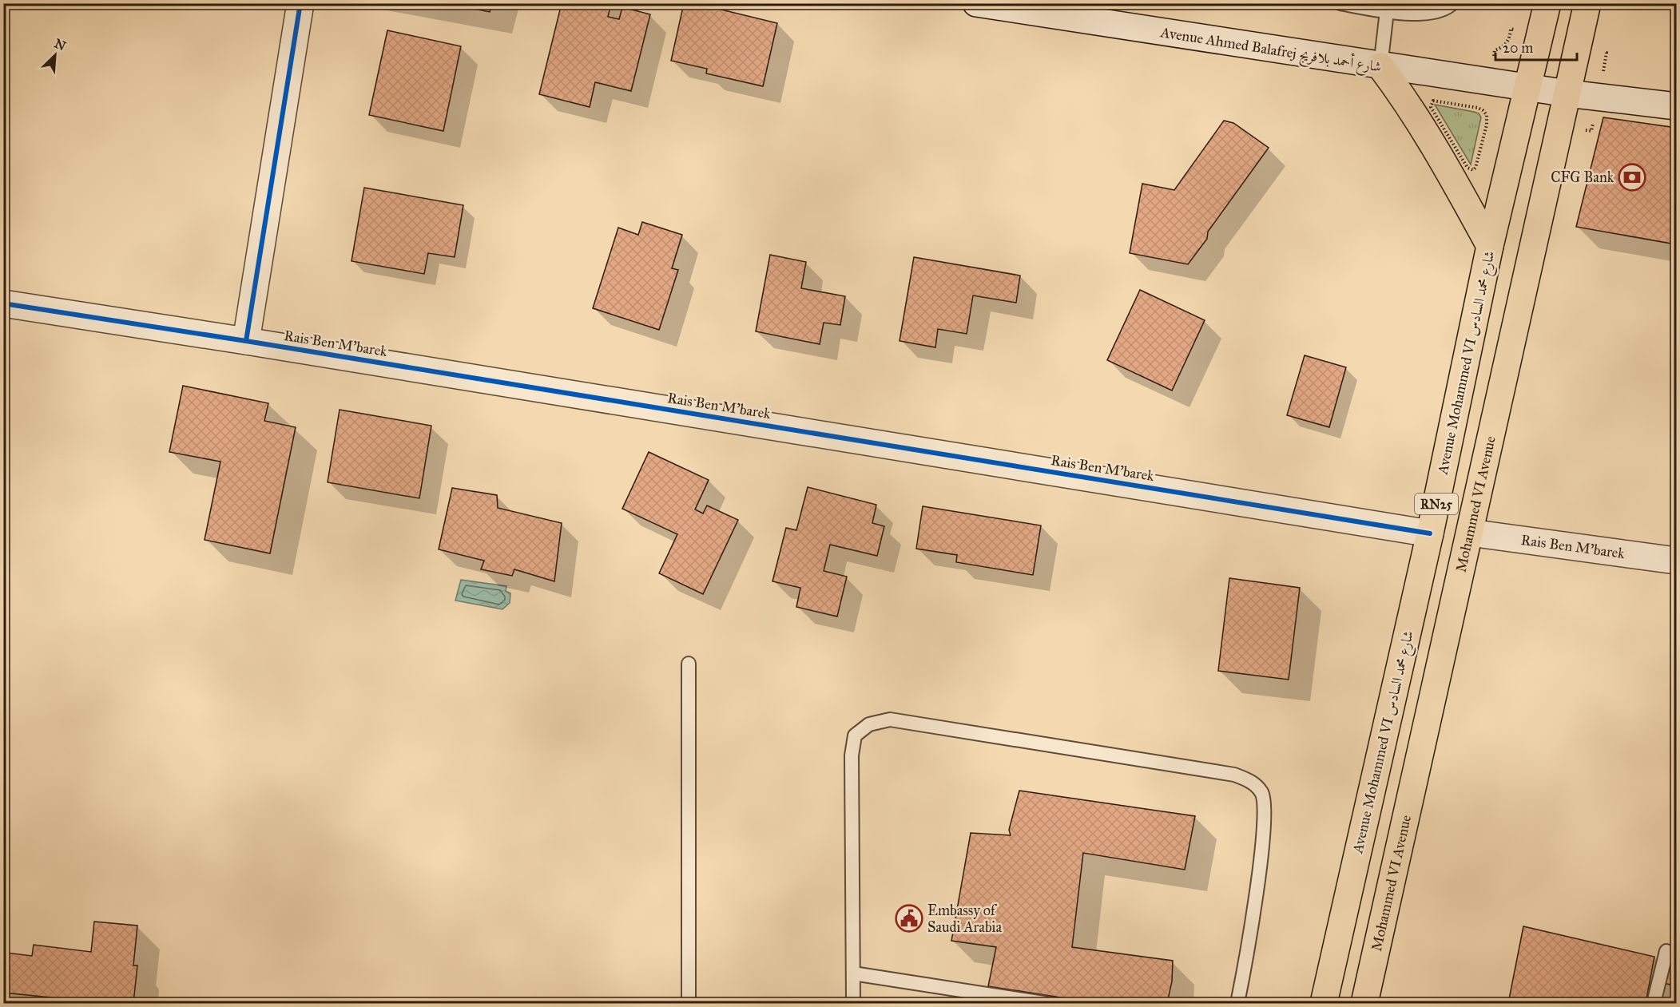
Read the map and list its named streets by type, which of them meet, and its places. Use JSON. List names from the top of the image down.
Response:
{
  "streets": {
    "main road": ["Avenue Mohammed VI شارع محمد السادس", "RN25", "Mohammed VI Avenue"],
    "street": ["Avenue Ahmed Balafrej شارع أحمد بلافريج", "Rais Ben M’barek"]
  },
  "crossings": [
    ["Avenue Ahmed Balafrej شارع أحمد بلافريج", "Avenue Mohammed VI شارع محمد السادس"],
    ["Avenue Ahmed Balafrej شارع أحمد بلافريج", "Mohammed VI Avenue"],
    ["Rais Ben M’barek", "Avenue Mohammed VI شارع محمد السادس"],
    ["Rais Ben M’barek", "Mohammed VI Avenue"]
  ],
  "places": {
    "bank": ["CFG Bank"],
    "public building": ["Embassy of Saudi Arabia"]
  },
  "scale_bar": "20 m",
  "north": "top right"
}
